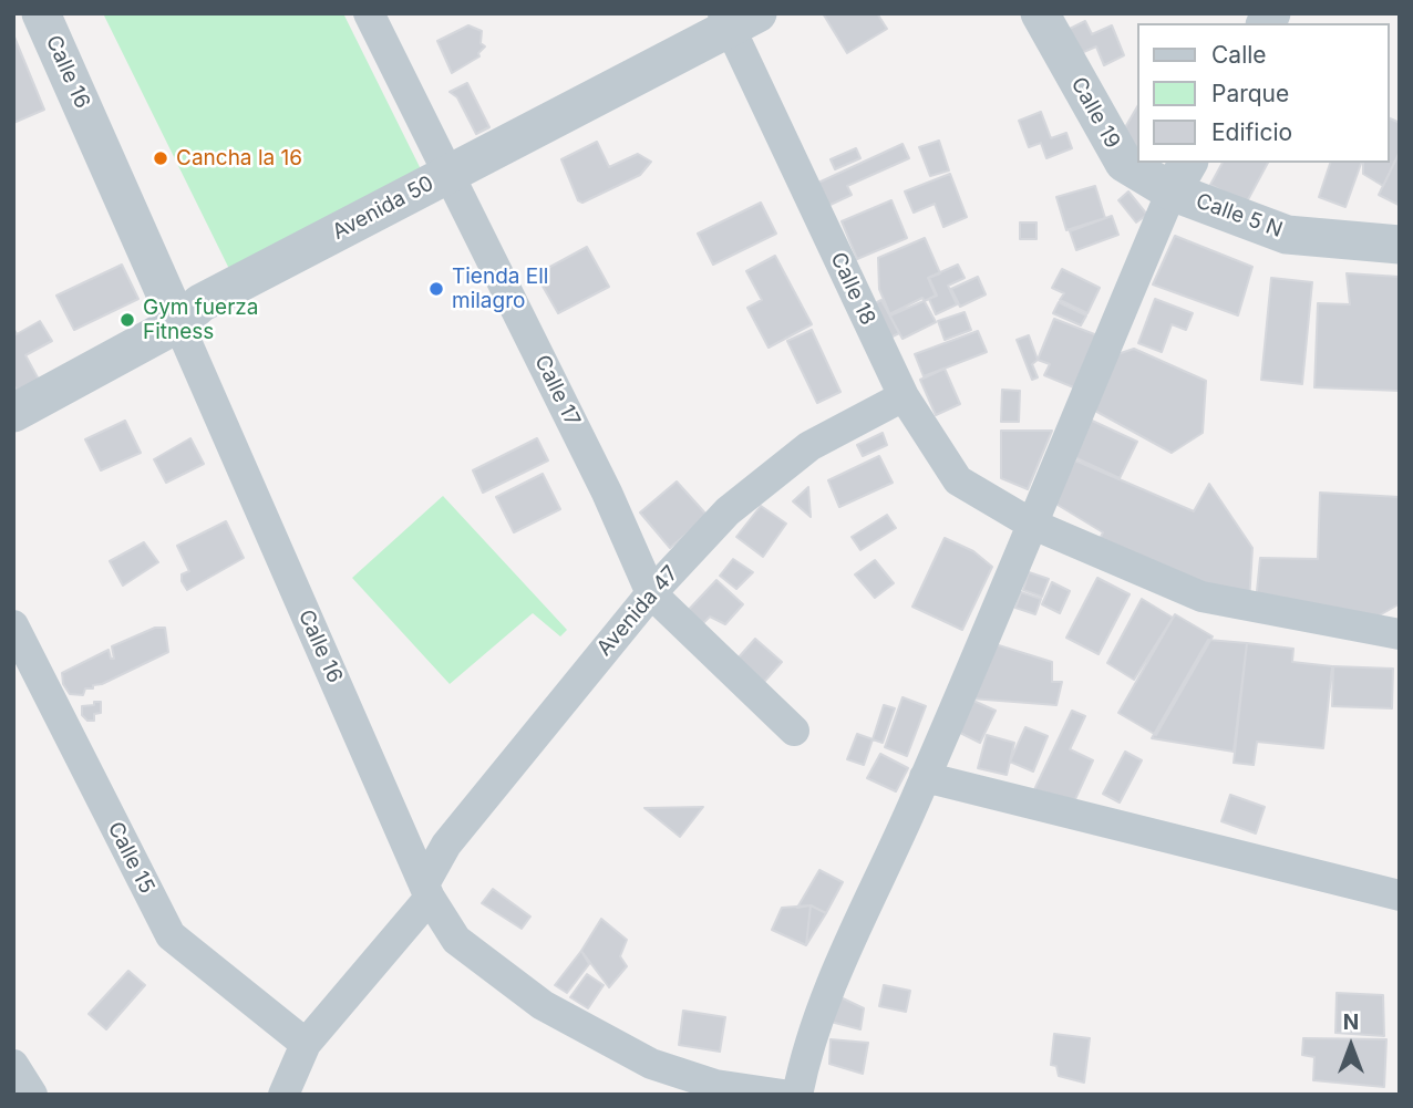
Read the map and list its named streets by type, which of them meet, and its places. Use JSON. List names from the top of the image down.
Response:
{
  "streets": {
    "street": [
      "Calle 16",
      "Calle 19",
      "Avenida 50",
      "Calle 5 N",
      "Calle 18",
      "Calle 17",
      "Avenida 47",
      "Calle 15"
    ]
  },
  "crossings": [
    ["Calle 16", "Avenida 50"],
    ["Calle 16", "Avenida 47"],
    ["Calle 19", "Calle 5 N"],
    ["Avenida 50", "Calle 18"],
    ["Avenida 50", "Calle 17"],
    ["Calle 18", "Avenida 47"],
    ["Calle 17", "Avenida 47"],
    ["Avenida 47", "Calle 15"]
  ],
  "places": ["Cancha la 16", "Tienda Ell milagro", "Gym fuerza Fitness"],
  "legend": ["Calle", "Parque", "Edificio"],
  "north": "top"
}
